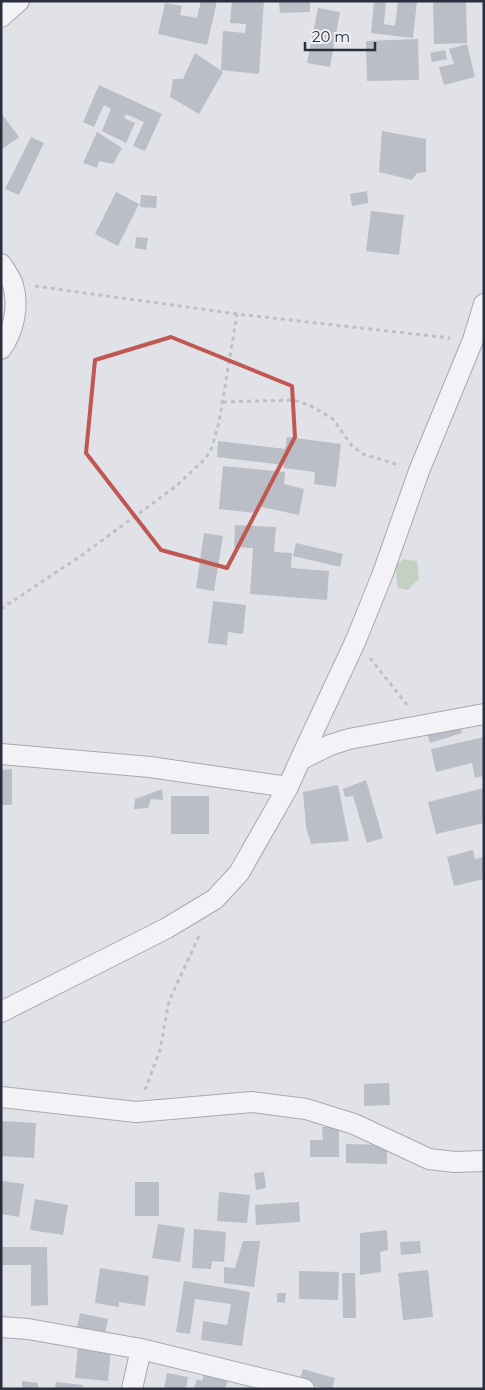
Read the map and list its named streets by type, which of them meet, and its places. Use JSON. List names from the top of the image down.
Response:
{
  "scale_bar": "20 m"
}
